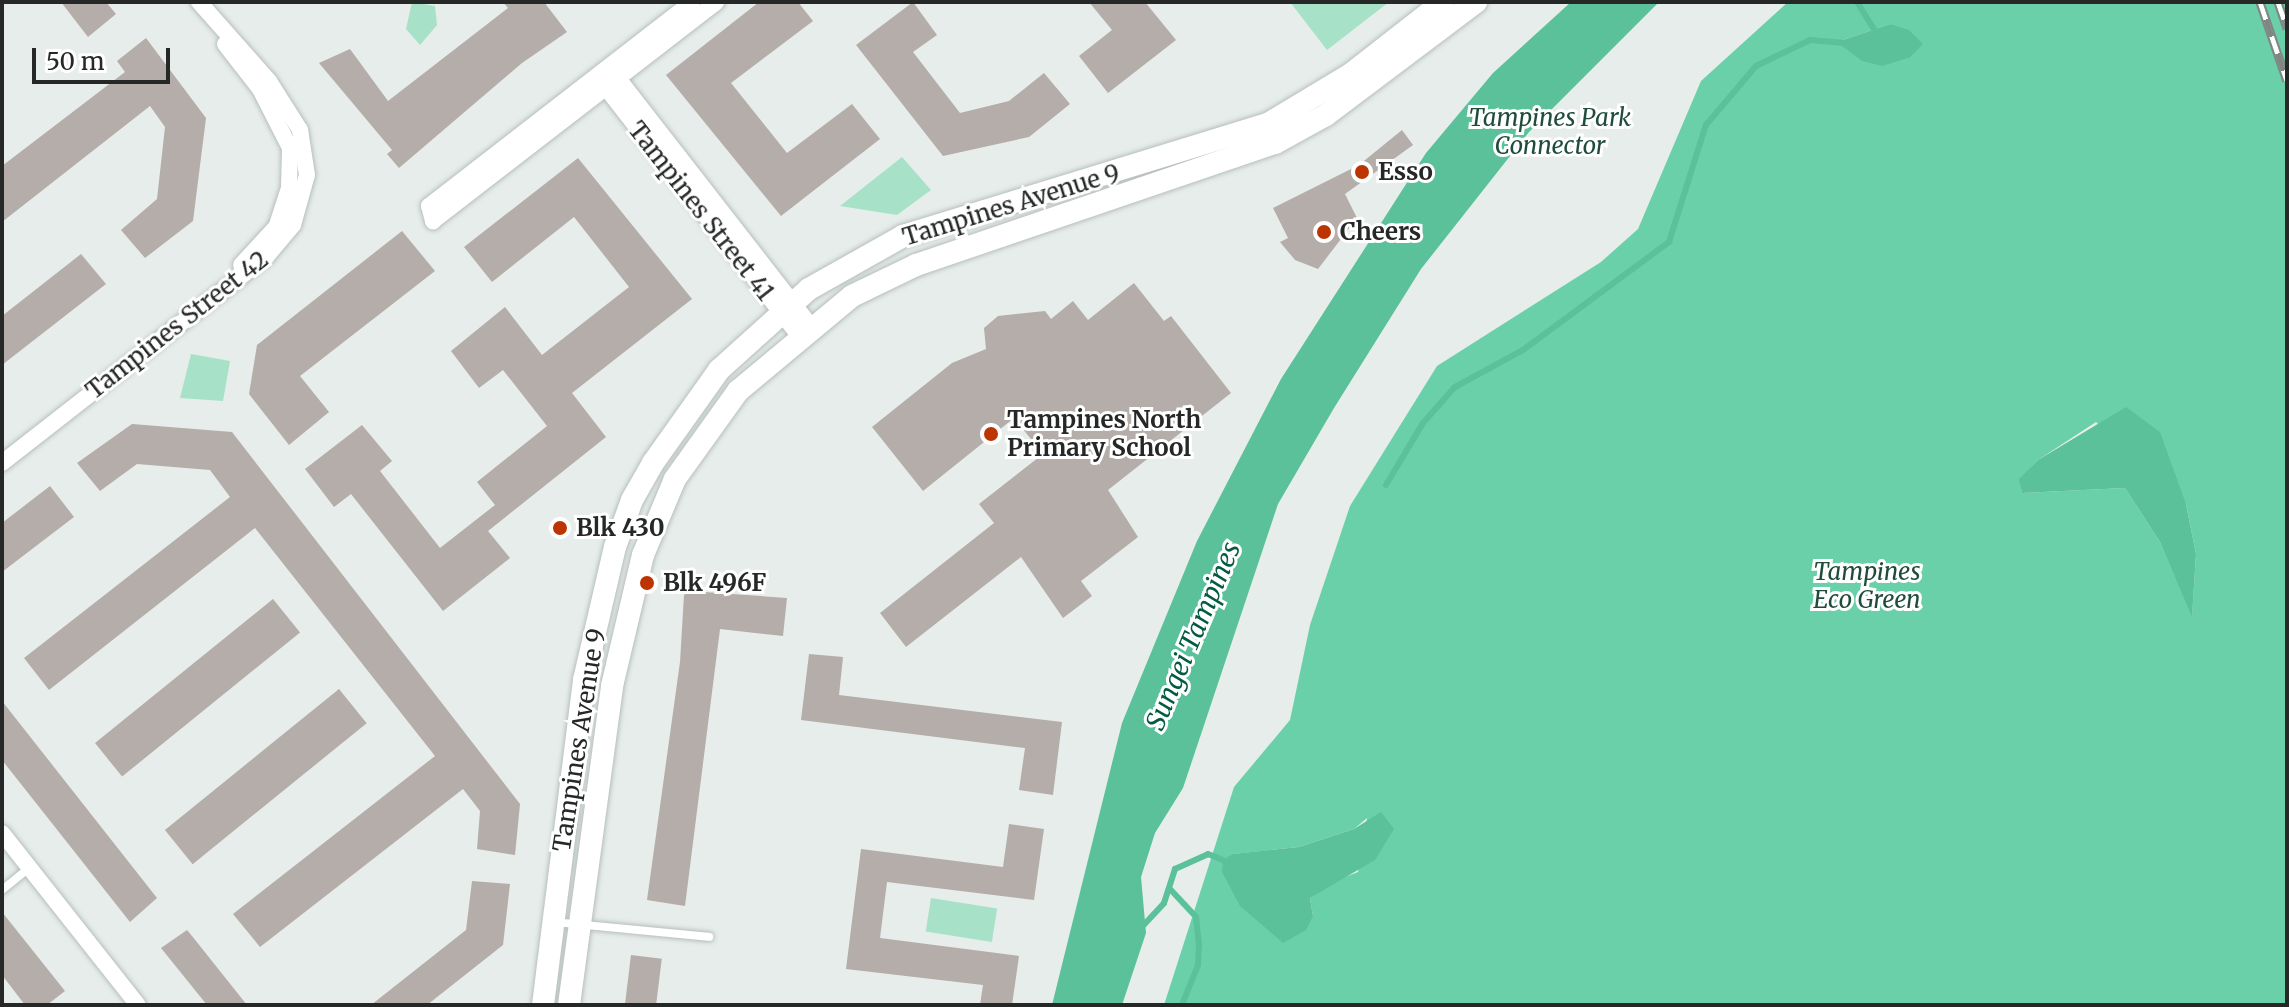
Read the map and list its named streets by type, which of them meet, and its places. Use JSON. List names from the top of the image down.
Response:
{
  "streets": {
    "main road": ["Tampines Avenue 9"],
    "street": ["Tampines Street 41", "Tampines Street 42"]
  },
  "crossings": [
    ["Tampines Avenue 9", "Tampines Street 41"]
  ],
  "water": ["Sungei Tampines"],
  "parks": ["Tampines Park Connector", "Tampines Eco Green"],
  "places": [
    "Esso",
    "Cheers",
    "Tampines North Primary School",
    "Blk 430",
    "Blk 496F"
  ],
  "scale_bar": "50 m"
}
